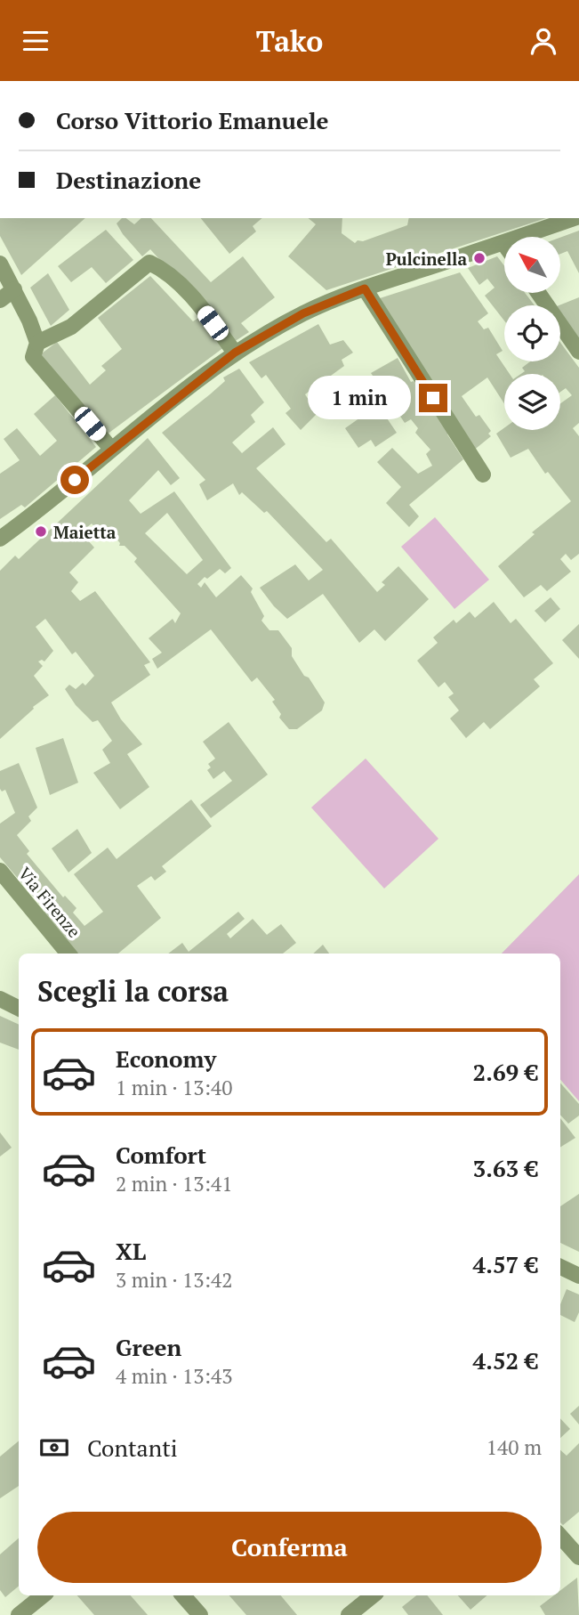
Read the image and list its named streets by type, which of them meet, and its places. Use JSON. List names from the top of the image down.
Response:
{
  "streets": {
    "street": ["Via Firenze"]
  },
  "places": ["Pulcinella", "Maietta"],
  "north": "top left",
  "page": {
    "header": "Tako",
    "banner": ["Corso Vittorio Emanuele", "Destinazione"],
    "bubble": "1 min",
    "heading": "Scegli la corsa",
    "list": [
      {
        "name": "Economy",
        "note": "1 min · 13:40",
        "value": "2.69 €"
      },
      {
        "name": "Comfort",
        "note": "2 min · 13:41",
        "value": "3.63 €"
      },
      {
        "name": "XL",
        "note": "3 min · 13:42",
        "value": "4.57 €"
      },
      {
        "name": "Green",
        "note": "4 min · 13:43",
        "value": "4.52 €"
      }
    ],
    "pay": ["Contanti", "140 m"],
    "buttons": "Conferma"
  }
}
